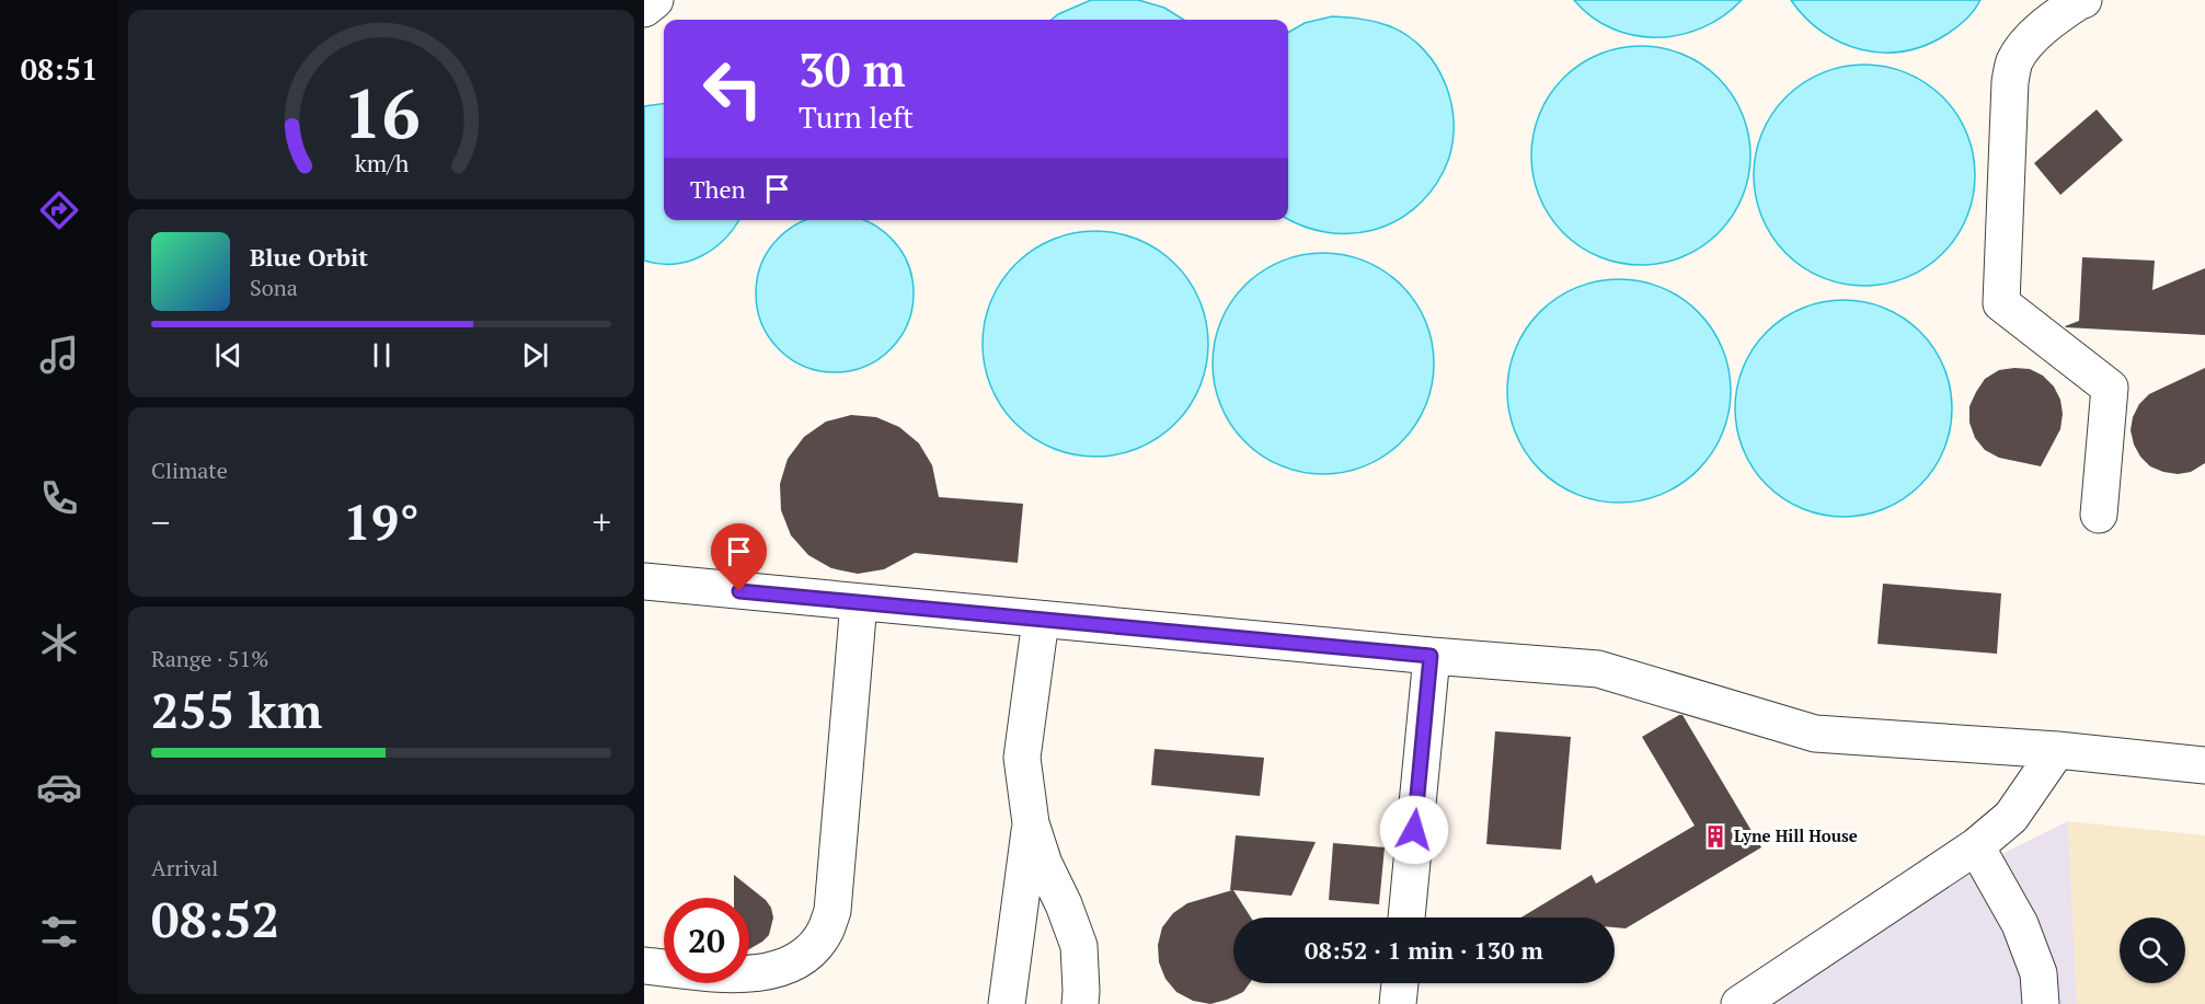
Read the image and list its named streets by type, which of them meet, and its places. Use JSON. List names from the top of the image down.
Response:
{
  "places": {
    "building": ["Lyne Hill House"]
  },
  "page": {
    "tabs": "08:51",
    "turn": ["30 m", "Turn left"],
    "then": "Then",
    "song": ["Blue Orbit", "Sona"],
    "tile": [
      "Climate",
      ["Range · 51%", "255 km"],
      ["Arrival", "08:52"]
    ],
    "heat": ["−", "19°", "+"],
    "limit": "20",
    "trip": "08:52 · 1 min · 130 m",
    "gauge": ["16", "km/h"]
  }
}
